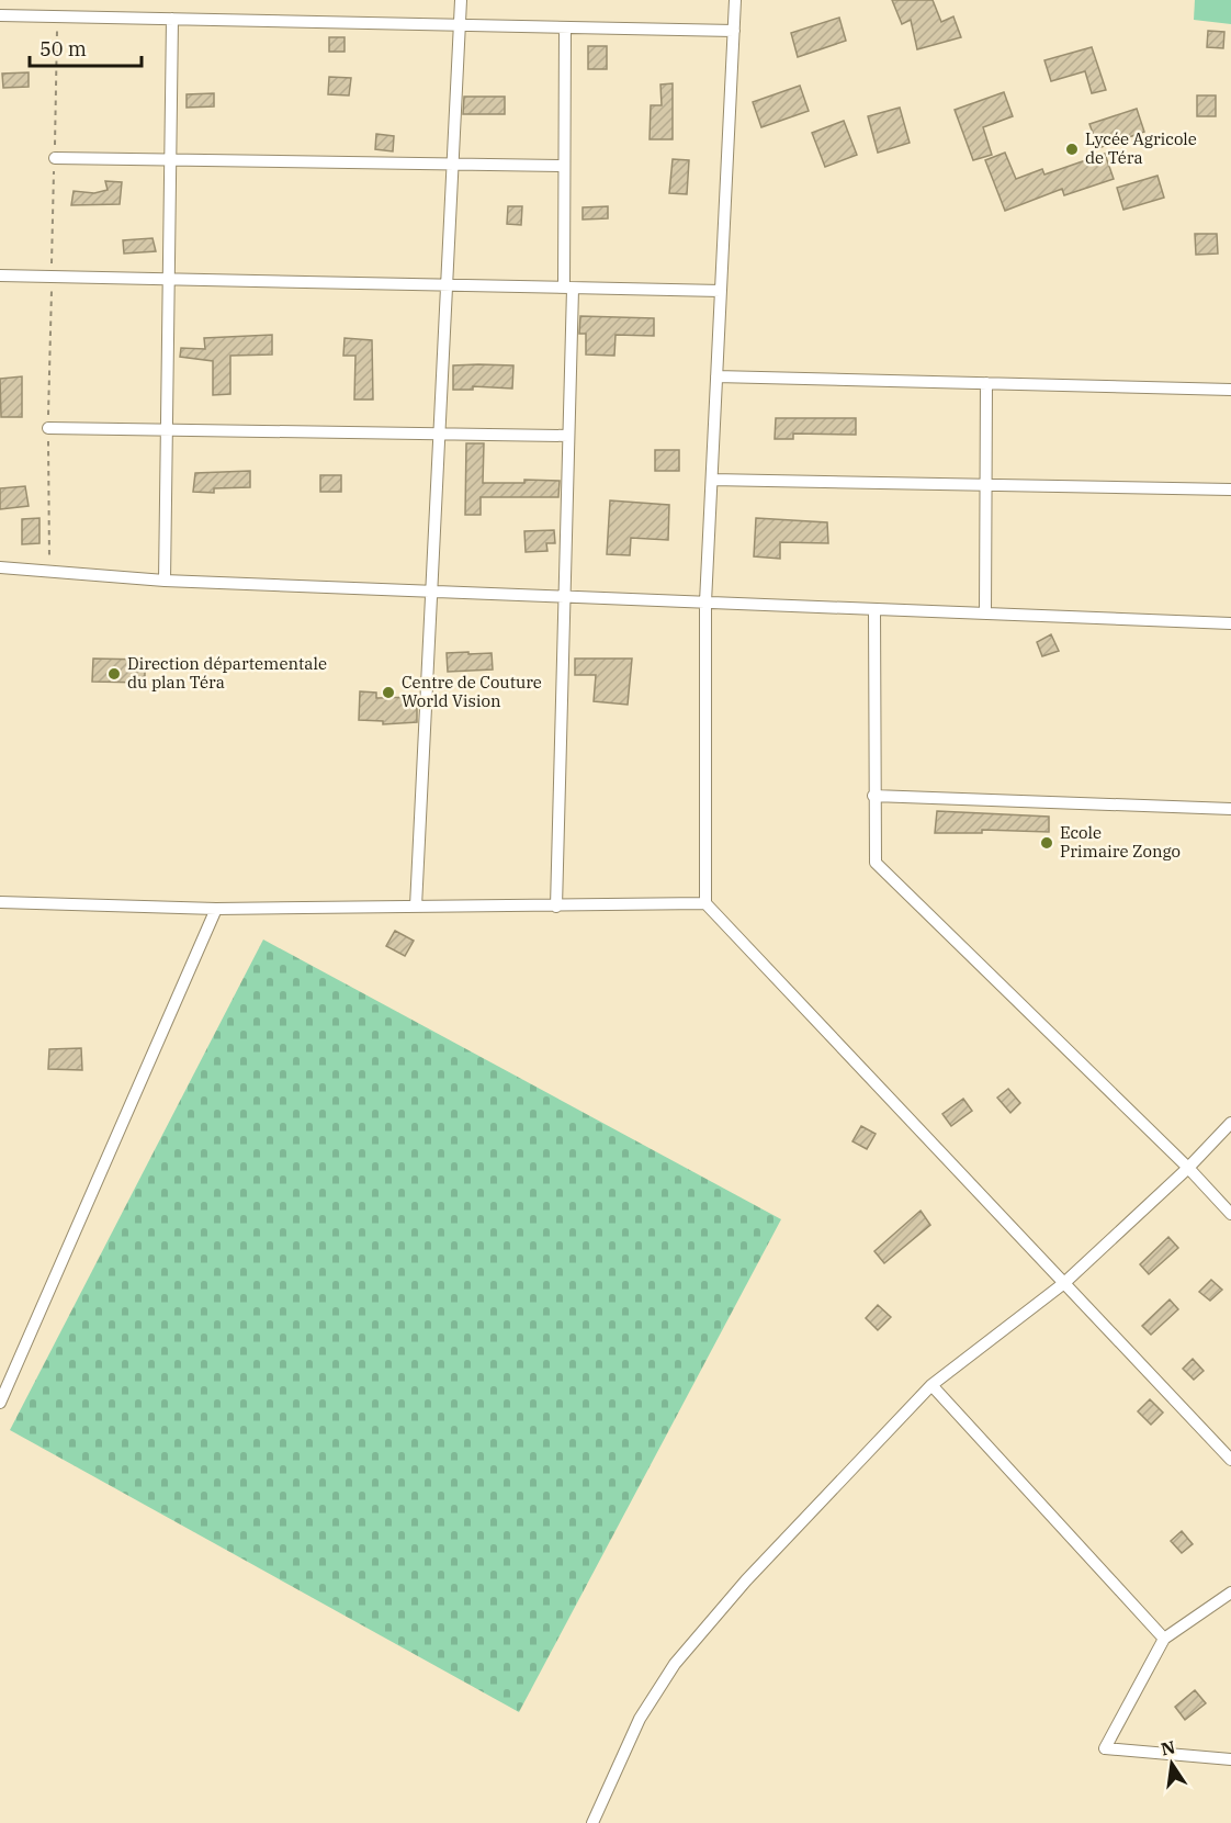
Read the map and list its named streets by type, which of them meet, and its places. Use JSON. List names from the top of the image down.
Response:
{
  "places": [
    "Lycée Agricole de Téra",
    "Direction départementale du plan Téra",
    "Centre de Couture World Vision",
    "Ecole Primaire Zongo"
  ],
  "scale_bar": "50 m",
  "north": "top"
}
